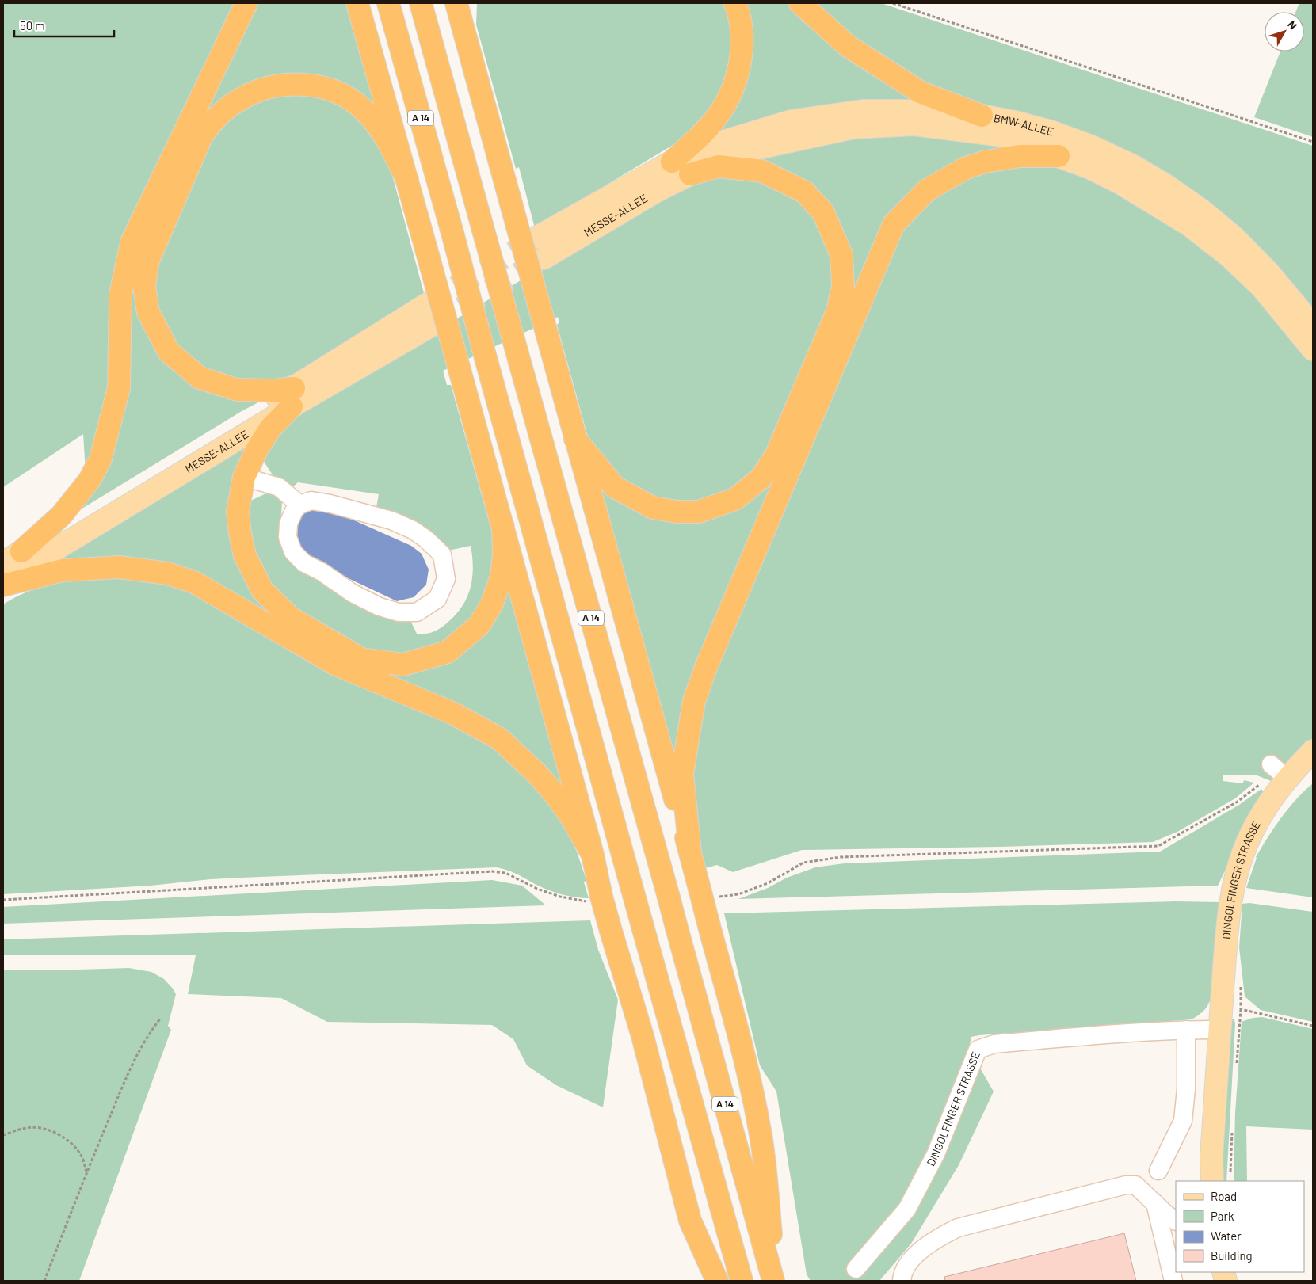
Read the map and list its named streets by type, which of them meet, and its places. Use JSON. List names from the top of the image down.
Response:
{
  "streets": {
    "highway": ["A 14"],
    "main road": ["BMW-ALLEE", "MESSE-ALLEE", "DINGOLFINGER STRASSE"]
  },
  "crossings": [
    ["BMW-ALLEE", "MESSE-ALLEE"]
  ],
  "legend": [
    "Road",
    "Park",
    "Water",
    "Building"
  ],
  "scale_bar": "50 m",
  "north": "top right"
}
